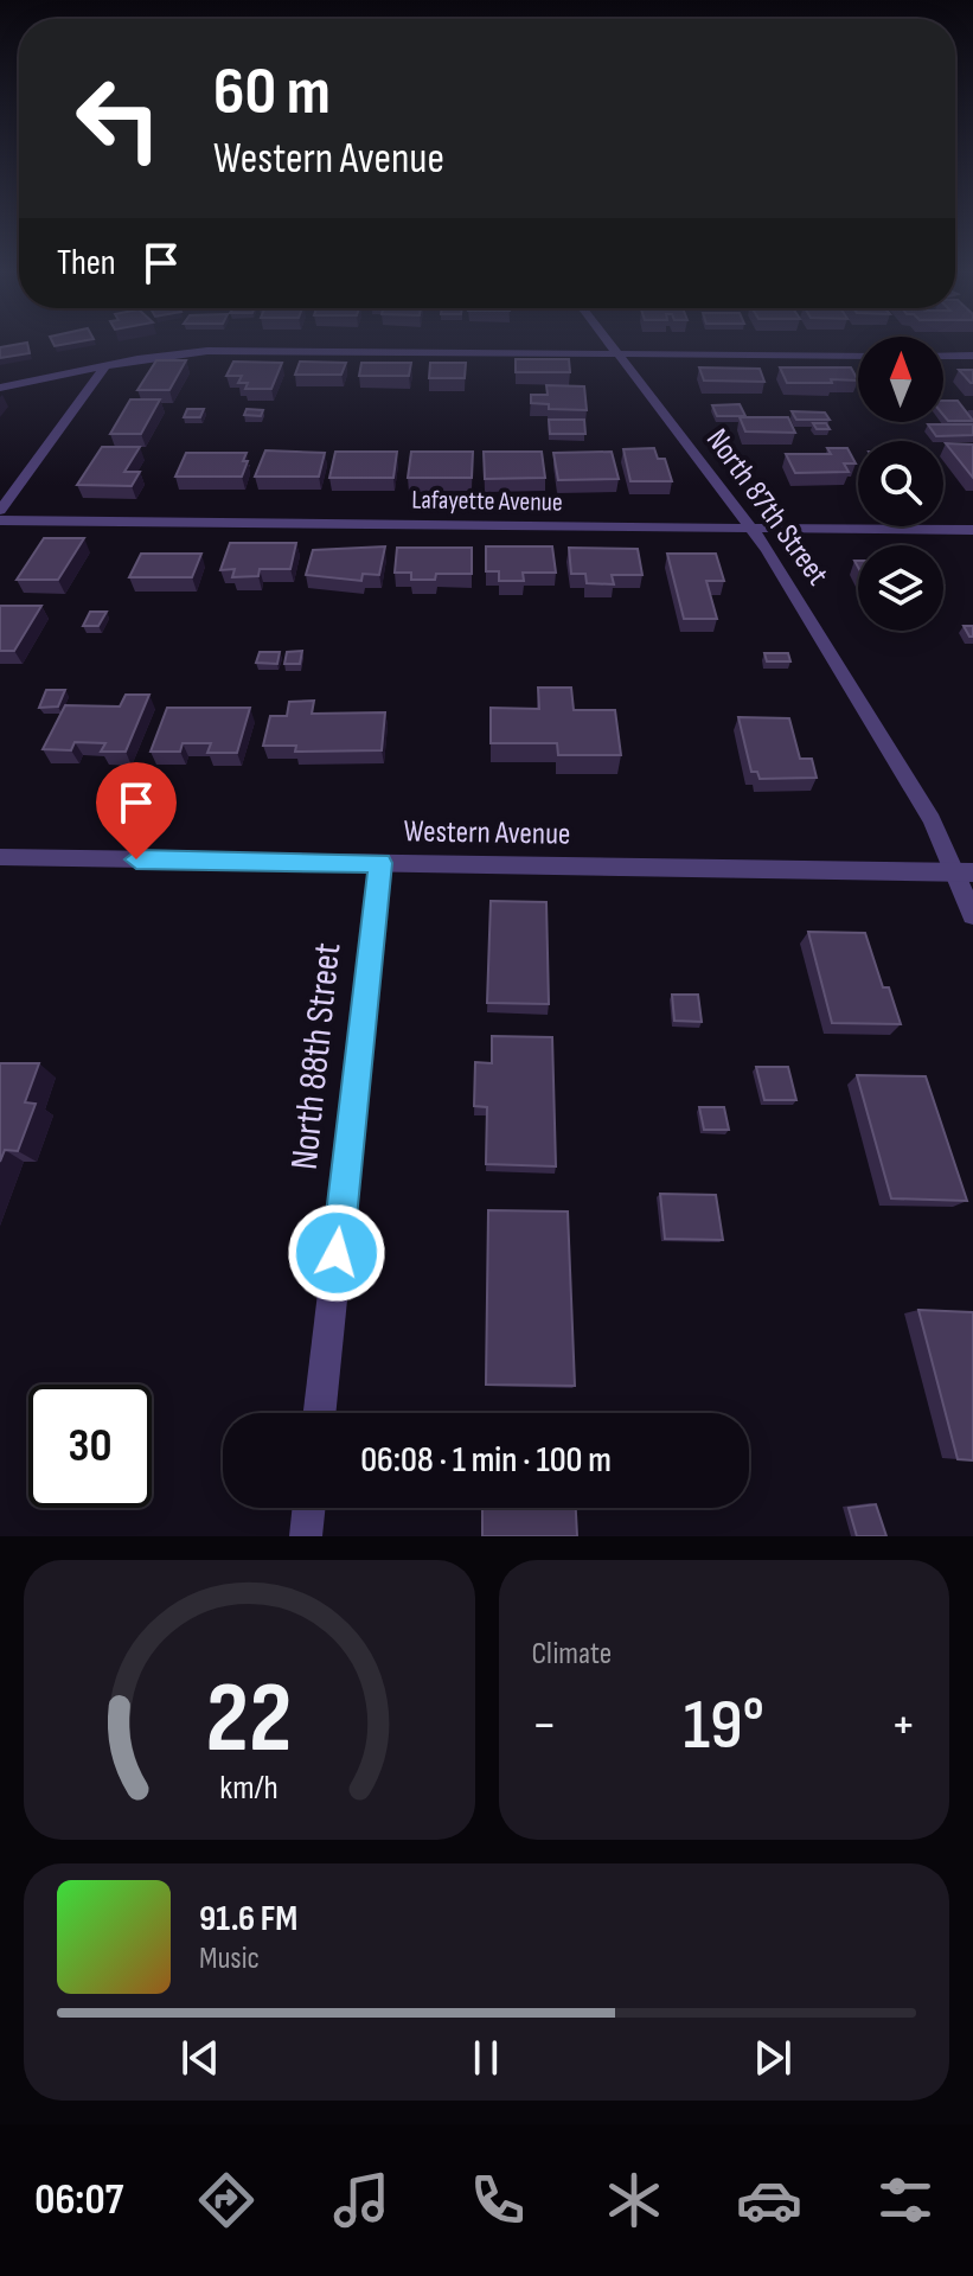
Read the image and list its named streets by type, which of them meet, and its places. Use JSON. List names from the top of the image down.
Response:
{
  "streets": {
    "street": [
      "Lafayette Avenue",
      "North 87th Street",
      "Western Avenue",
      "North 88th Street"
    ]
  },
  "crossings": [
    ["Lafayette Avenue", "North 87th Street"],
    ["North 87th Street", "Western Avenue"],
    ["Western Avenue", "North 88th Street"]
  ],
  "north": "top",
  "page": {
    "turn": ["60 m", "Western Avenue"],
    "then": "Then",
    "limit": "30",
    "trip": "06:08 · 1 min · 100 m",
    "tile": "Climate",
    "heat": ["−", "19°", "+"],
    "song": ["91.6 FM", "Music"],
    "tabs": "06:07",
    "gauge": ["22", "km/h"]
  }
}
